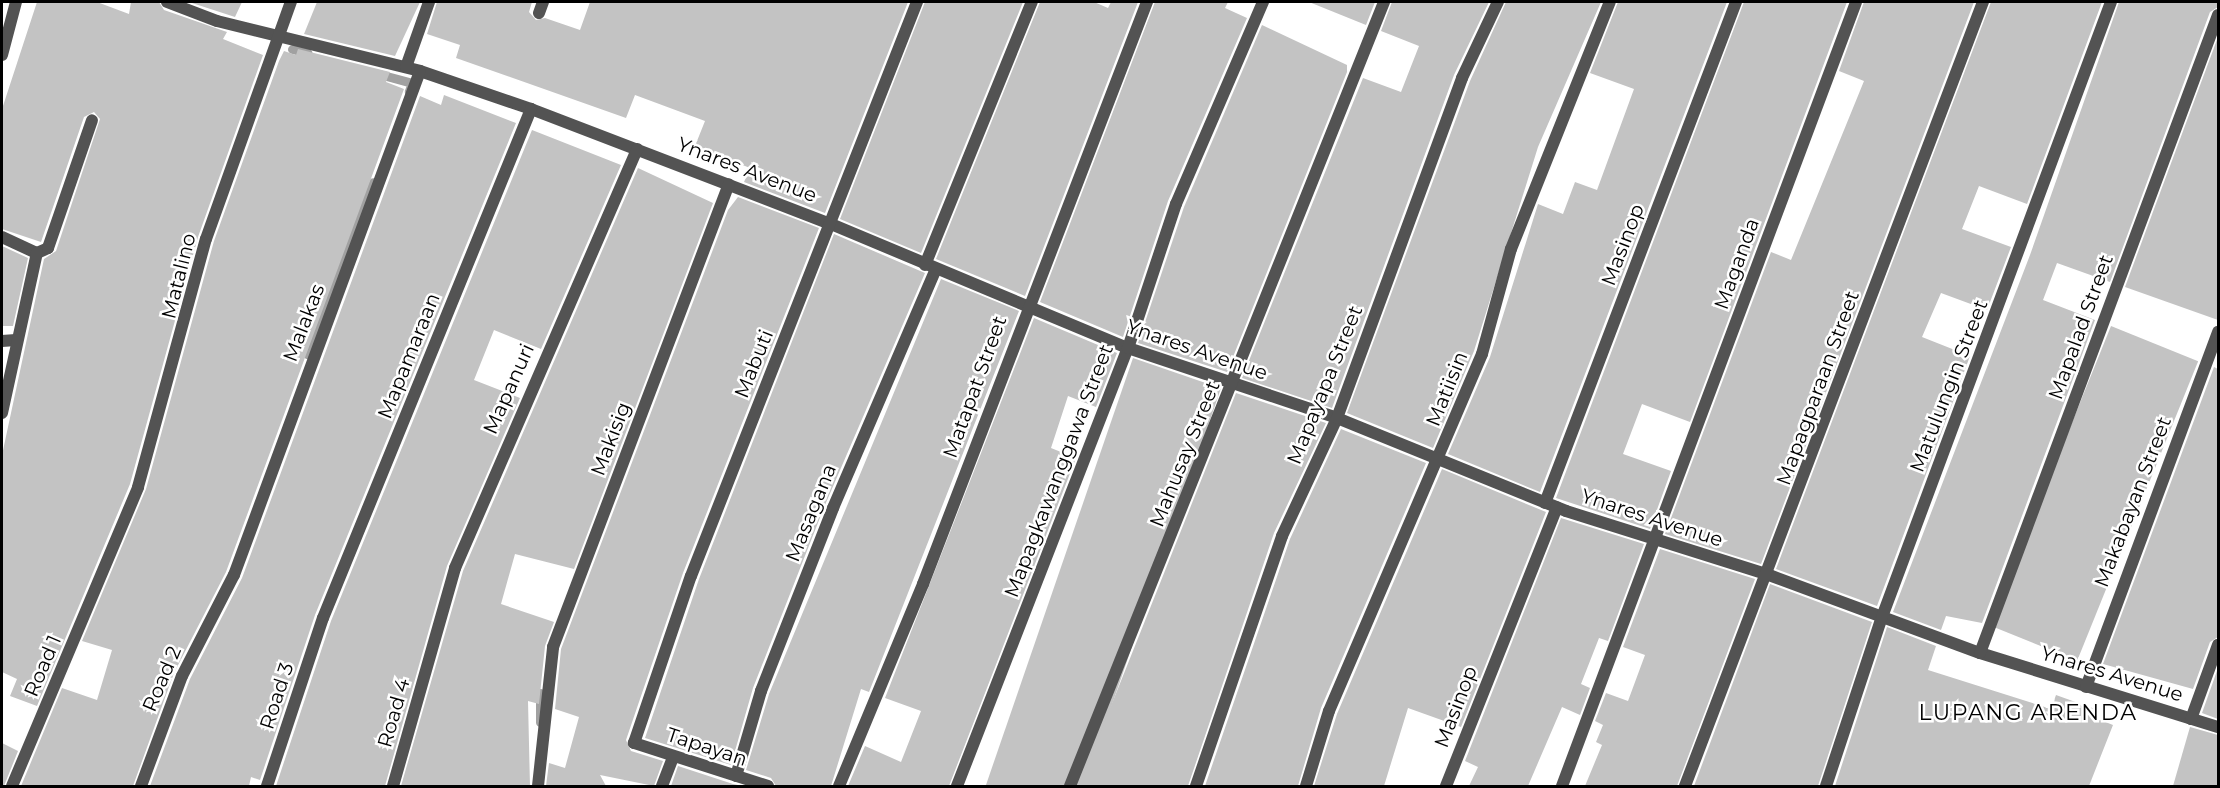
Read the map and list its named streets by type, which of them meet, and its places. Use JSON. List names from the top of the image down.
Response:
{
  "streets": {
    "street": [
      "Ynares Avenue",
      "Masinop",
      "Maganda",
      "Matalino",
      "Malakas",
      "Mapalad Street",
      "Mapamaraan",
      "Mabuti",
      "Mapayapa Street",
      "Matulungin Street",
      "Matapat Street",
      "Mapagparaan Street",
      "Mapanuri",
      "Matiisin",
      "Makisig",
      "Mahusay Street",
      "Mapagkawanggawa Street",
      "Makabayan Street",
      "Masagana",
      "Road 1",
      "Road 2",
      "Road 3",
      "Road 4",
      "Tapayan"
    ]
  },
  "crossings": [
    ["Ynares Avenue", "Masinop"],
    ["Ynares Avenue", "Maganda"],
    ["Ynares Avenue", "Matalino"],
    ["Ynares Avenue", "Malakas"],
    ["Ynares Avenue", "Mapalad Street"],
    ["Ynares Avenue", "Mapamaraan"],
    ["Ynares Avenue", "Mabuti"],
    ["Ynares Avenue", "Mapayapa Street"],
    ["Ynares Avenue", "Matulungin Street"],
    ["Ynares Avenue", "Matapat Street"],
    ["Ynares Avenue", "Mapagparaan Street"],
    ["Ynares Avenue", "Mapanuri"],
    ["Ynares Avenue", "Matiisin"],
    ["Ynares Avenue", "Makisig"],
    ["Ynares Avenue", "Mahusay Street"],
    ["Ynares Avenue", "Mapagkawanggawa Street"],
    ["Ynares Avenue", "Makabayan Street"],
    ["Ynares Avenue", "Masagana"],
    ["Matalino", "Road 1"],
    ["Malakas", "Road 2"],
    ["Mapamaraan", "Road 3"],
    ["Mabuti", "Tapayan"],
    ["Mapanuri", "Road 4"],
    ["Masagana", "Tapayan"]
  ],
  "districts": ["LUPANG ARENDA"]
}
